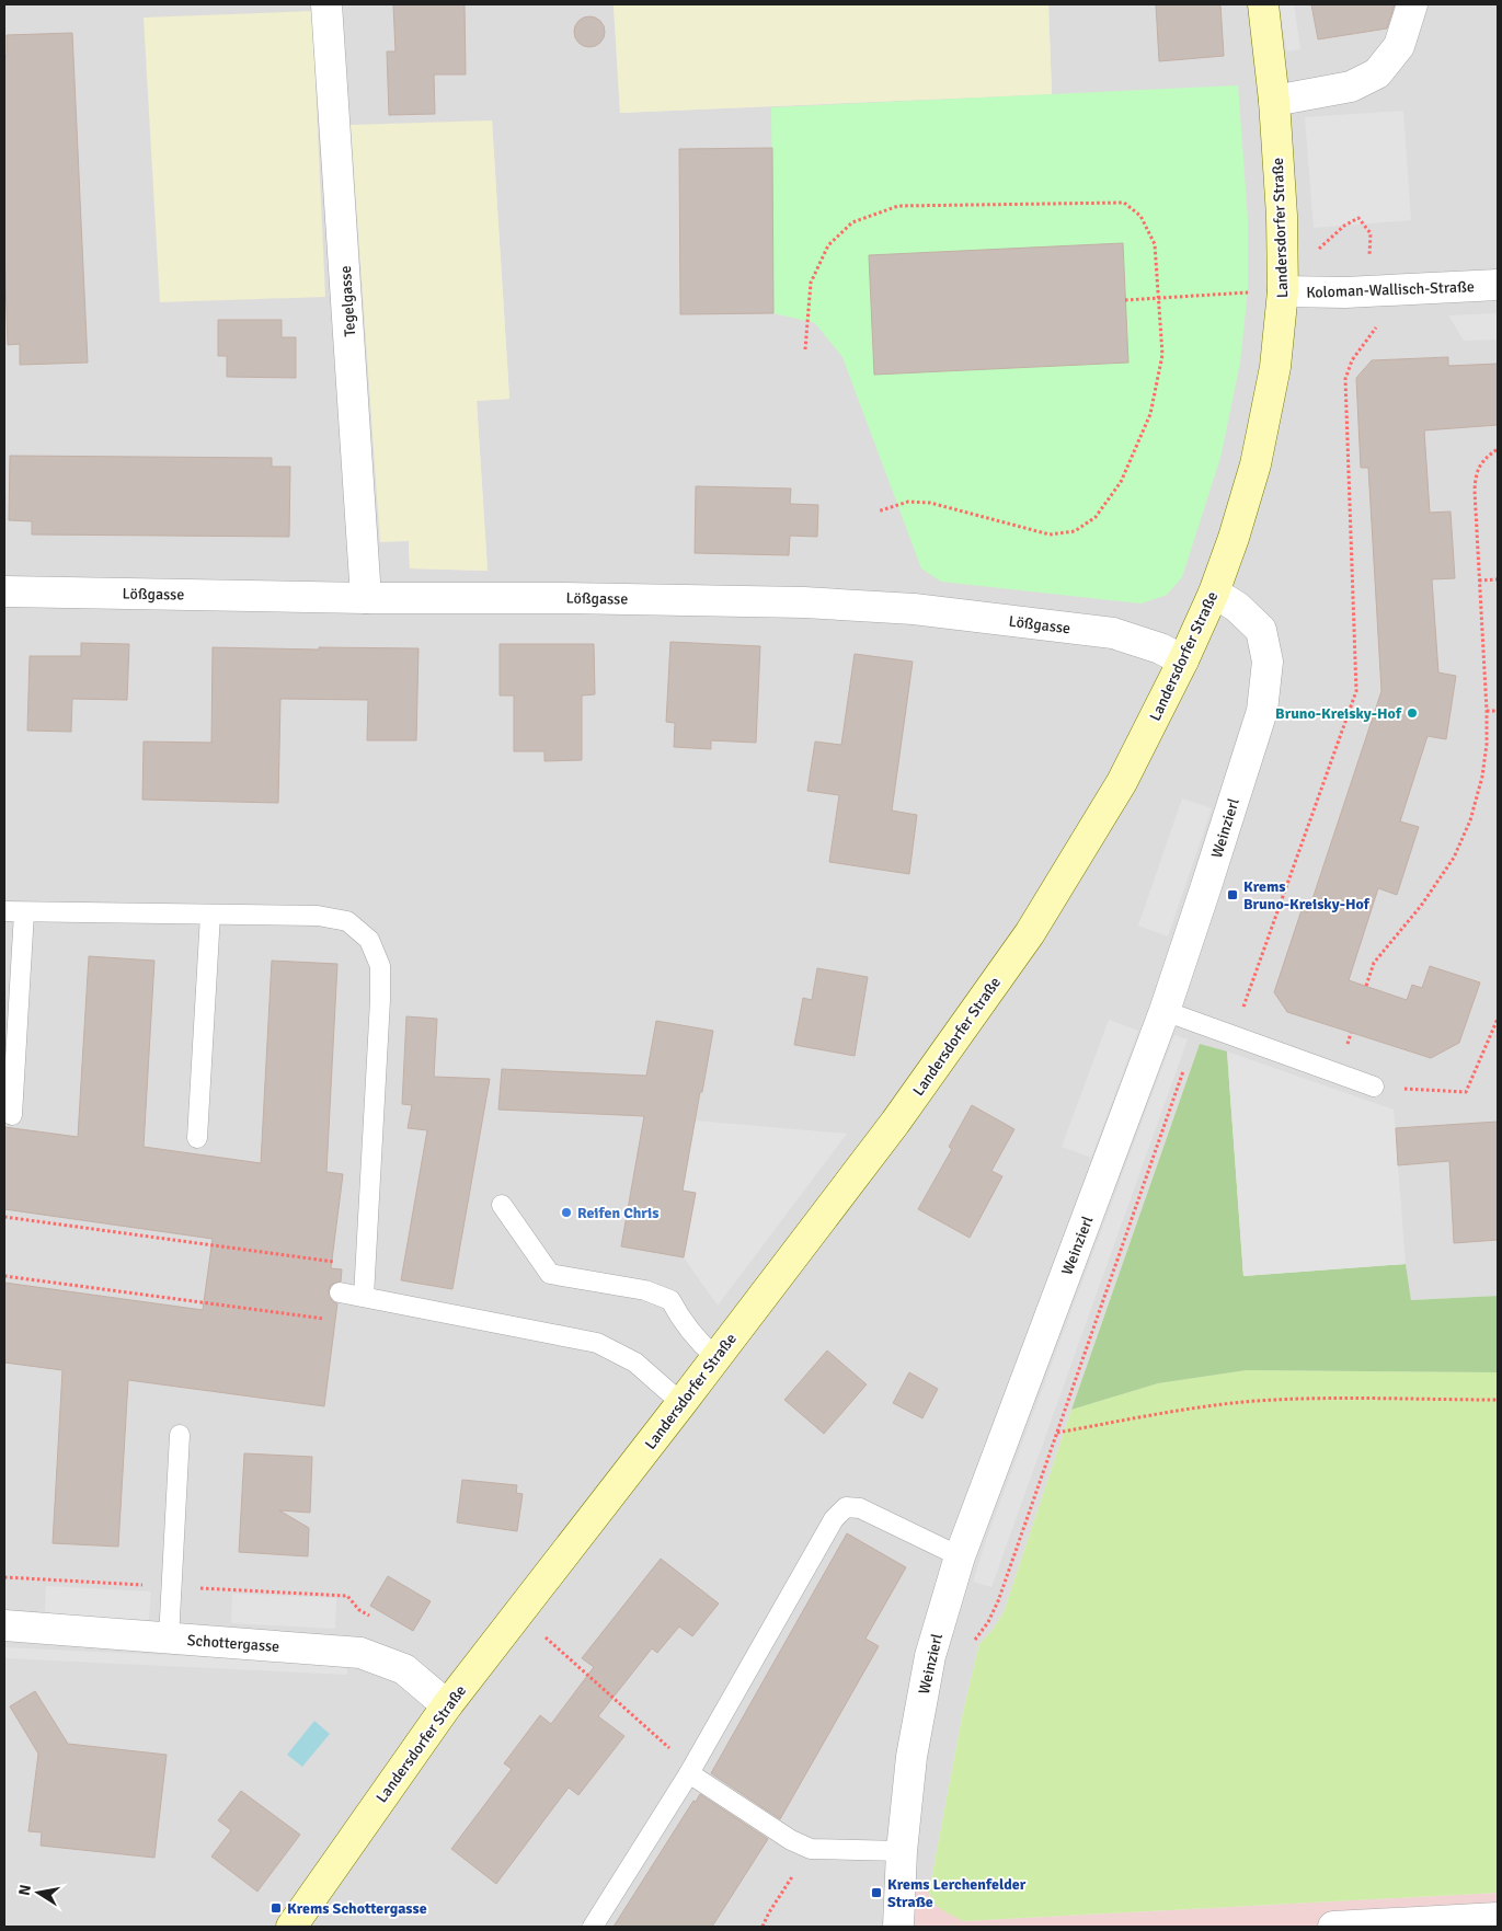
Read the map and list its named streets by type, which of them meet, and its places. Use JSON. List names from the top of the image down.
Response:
{
  "streets": {
    "main road": ["Landersdorfer Straße"],
    "street": [
      "Koloman-Wallisch-Straße",
      "Tegelgasse",
      "Lößgasse",
      "Weinzierl",
      "Schottergasse"
    ]
  },
  "crossings": [
    ["Landersdorfer Straße", "Koloman-Wallisch-Straße"],
    ["Landersdorfer Straße", "Lößgasse"],
    ["Landersdorfer Straße", "Weinzierl"],
    ["Landersdorfer Straße", "Schottergasse"],
    ["Tegelgasse", "Lößgasse"]
  ],
  "places": {
    "other": ["Bruno-Kreisky-Hof", "Reifen Chris"],
    "transit": ["Krems Bruno-Kreisky-Hof", "Krems Lerchenfelder Straße", "Krems Schottergasse"]
  },
  "north": "left"
}
